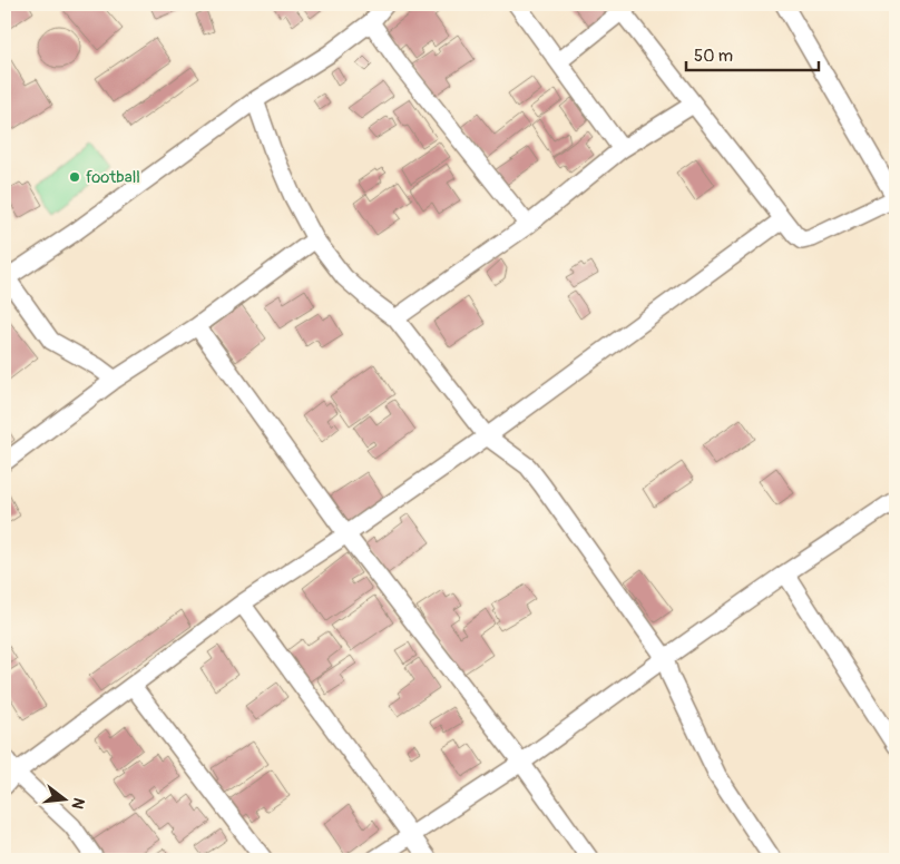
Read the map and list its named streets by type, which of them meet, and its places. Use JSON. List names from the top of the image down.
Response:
{
  "places": ["football"],
  "scale_bar": "50 m",
  "north": "right"
}
